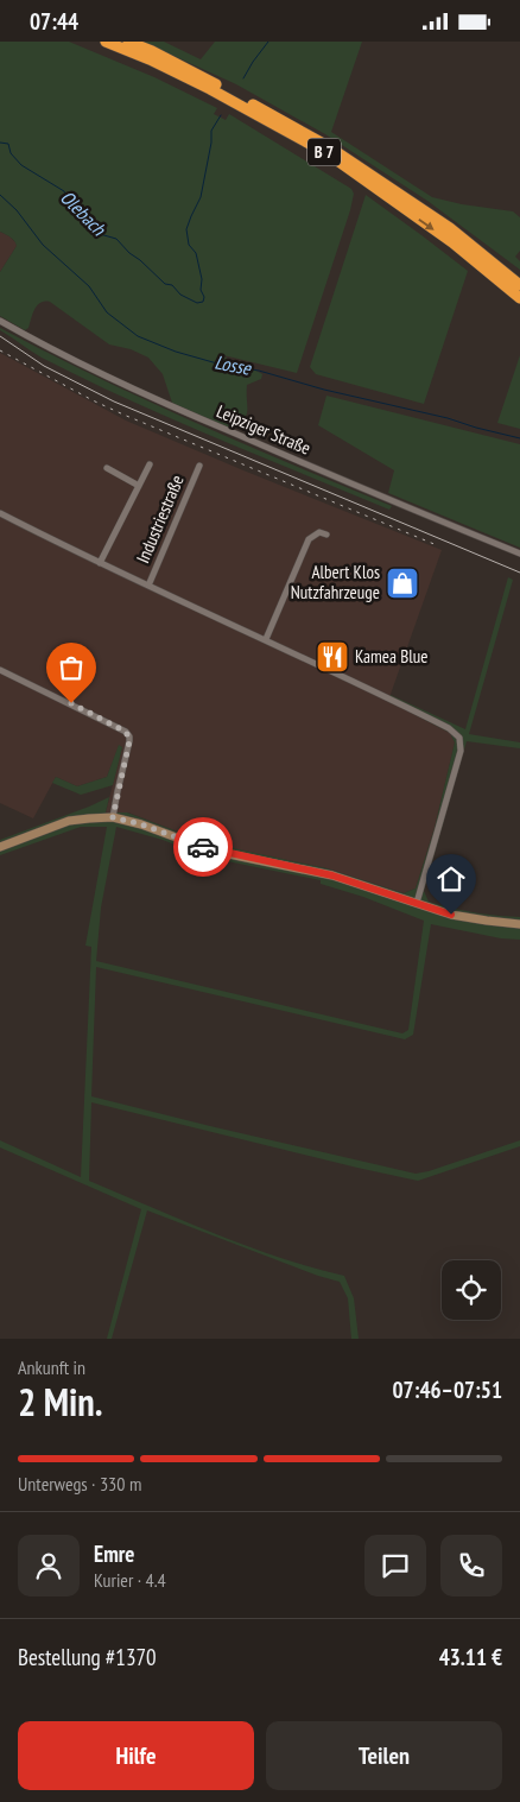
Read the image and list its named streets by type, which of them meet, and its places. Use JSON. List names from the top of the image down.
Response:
{
  "streets": {
    "highway": ["B 7"],
    "street": ["Leipziger Straße", "Industriestraße"]
  },
  "water": ["Olebach", "Losse"],
  "places": {
    "shop": ["Albert Klos Nutzfahrzeuge"],
    "restaurant": ["Kamea Blue"]
  },
  "page": {
    "status": "07:44",
    "heading": ["2 Min.", "Ankunft in", "07:46–07:51"],
    "panel": [
      "Emre",
      "Kurier · 4.4",
      "Bestellung #1370",
      "43.11 €"
    ],
    "bar": "Unterwegs · 330 m",
    "buttons": ["Hilfe", "Teilen"]
  }
}
